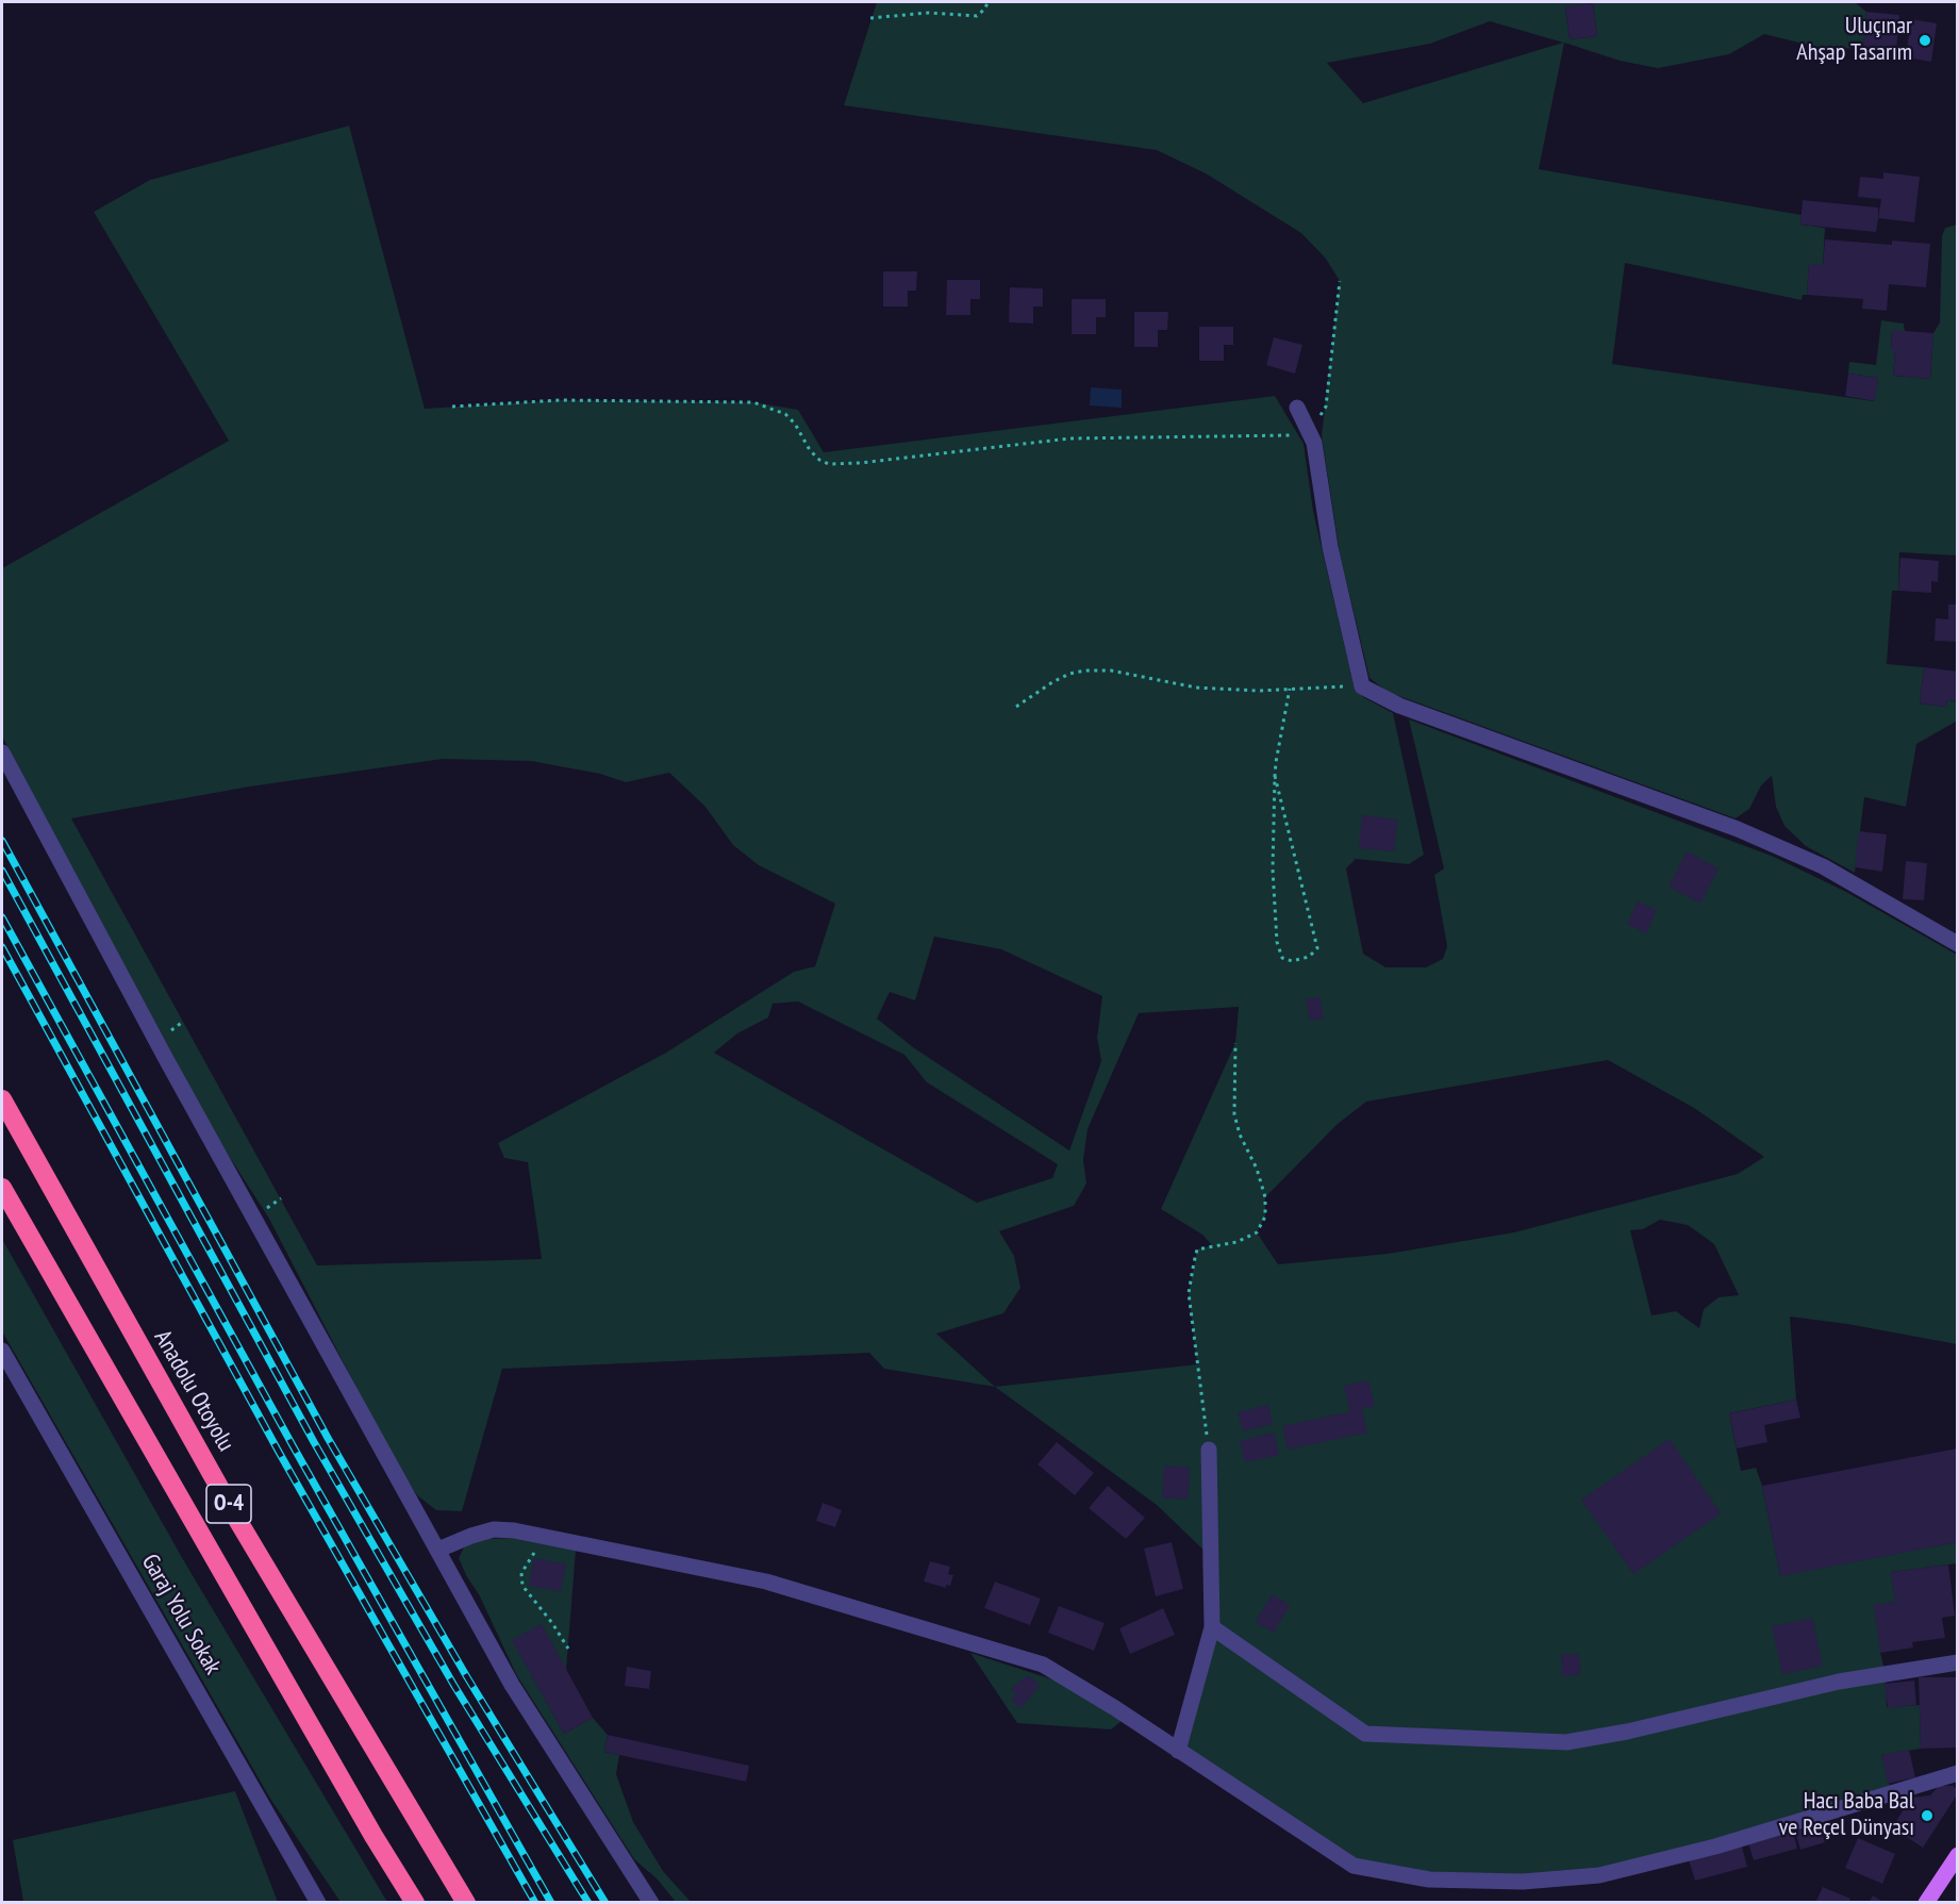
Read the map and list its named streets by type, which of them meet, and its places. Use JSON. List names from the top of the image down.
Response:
{
  "streets": {
    "highway": ["Anadolu Otoyolu", "O-4"],
    "street": ["Garaj Yolu Sokak"]
  },
  "places": ["Uluçınar Ahşap Tasarım", "Hacı Baba Bal ve Reçel Dünyası"]
}
